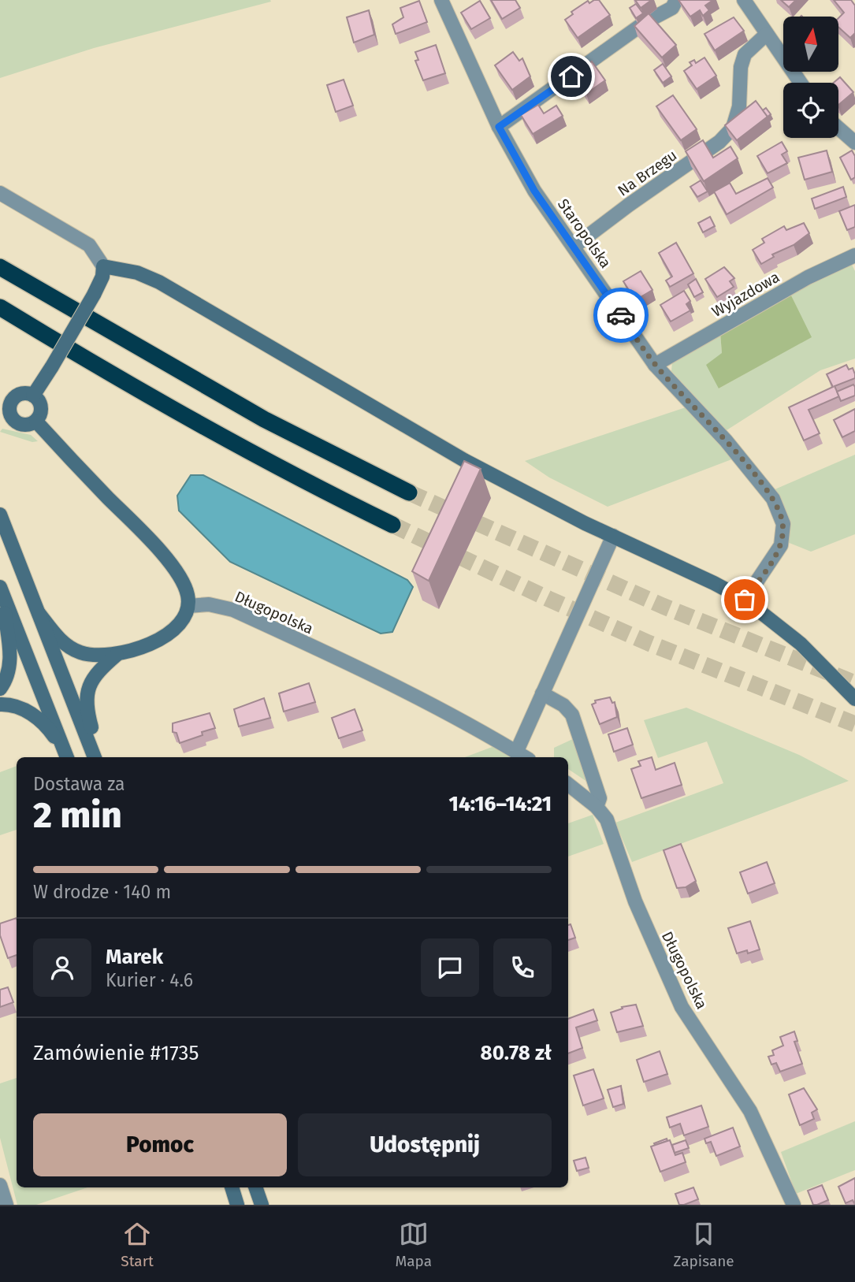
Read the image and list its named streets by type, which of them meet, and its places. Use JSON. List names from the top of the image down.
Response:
{
  "streets": {
    "street": [
      "Na Brzegu",
      "Staropolska",
      "Wyjazdowa",
      "Długopolska"
    ]
  },
  "crossings": [
    ["Na Brzegu", "Staropolska"],
    ["Staropolska", "Wyjazdowa"]
  ],
  "north": "top",
  "page": {
    "heading": ["2 min", "Dostawa za", "14:16–14:21"],
    "panel": [
      "Marek",
      "Kurier · 4.6",
      "Zamówienie #1735",
      "80.78 zł"
    ],
    "bar": "W drodze · 140 m",
    "buttons": ["Pomoc", "Udostępnij"],
    "tabs": ["Start", "Mapa", "Zapisane"]
  }
}
